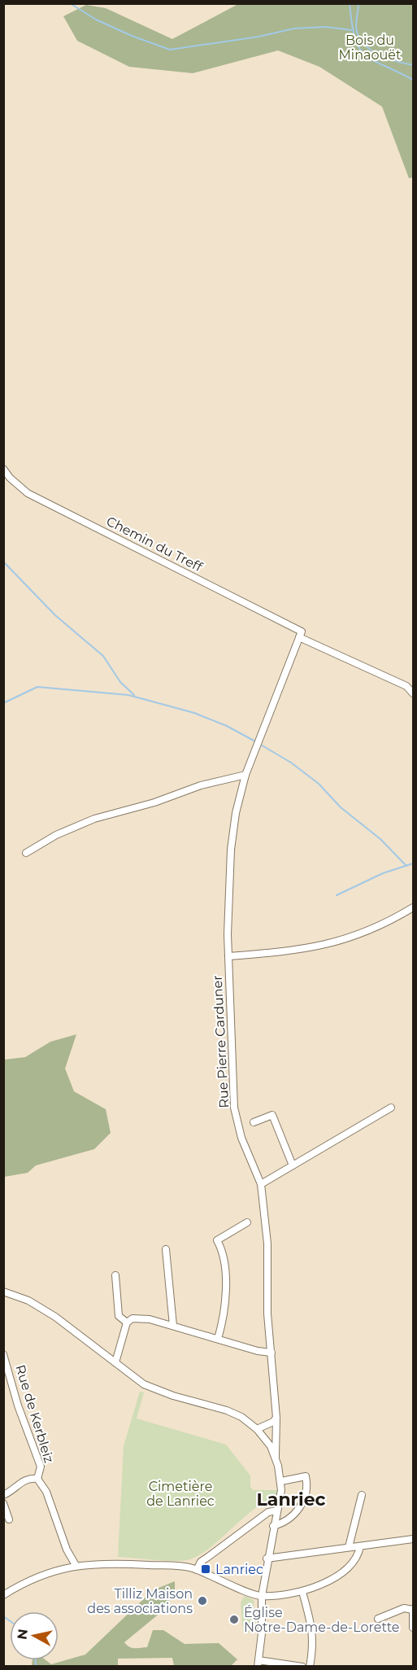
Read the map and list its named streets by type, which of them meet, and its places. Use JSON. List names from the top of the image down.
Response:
{
  "streets": {
    "street": ["Chemin du Treff", "Rue Pierre Carduner", "Rue de Kerbleiz"]
  },
  "crossings": [
    ["Chemin du Treff", "Rue Pierre Carduner"]
  ],
  "districts": ["Lanriec"],
  "parks": ["Bois du Minaouët", "Cimetière de Lanriec"],
  "places": {
    "transit": ["Lanriec"],
    "other": ["Tilliz Maison des associations", "Église Notre-Dame-de-Lorette"]
  },
  "north": "left"
}
